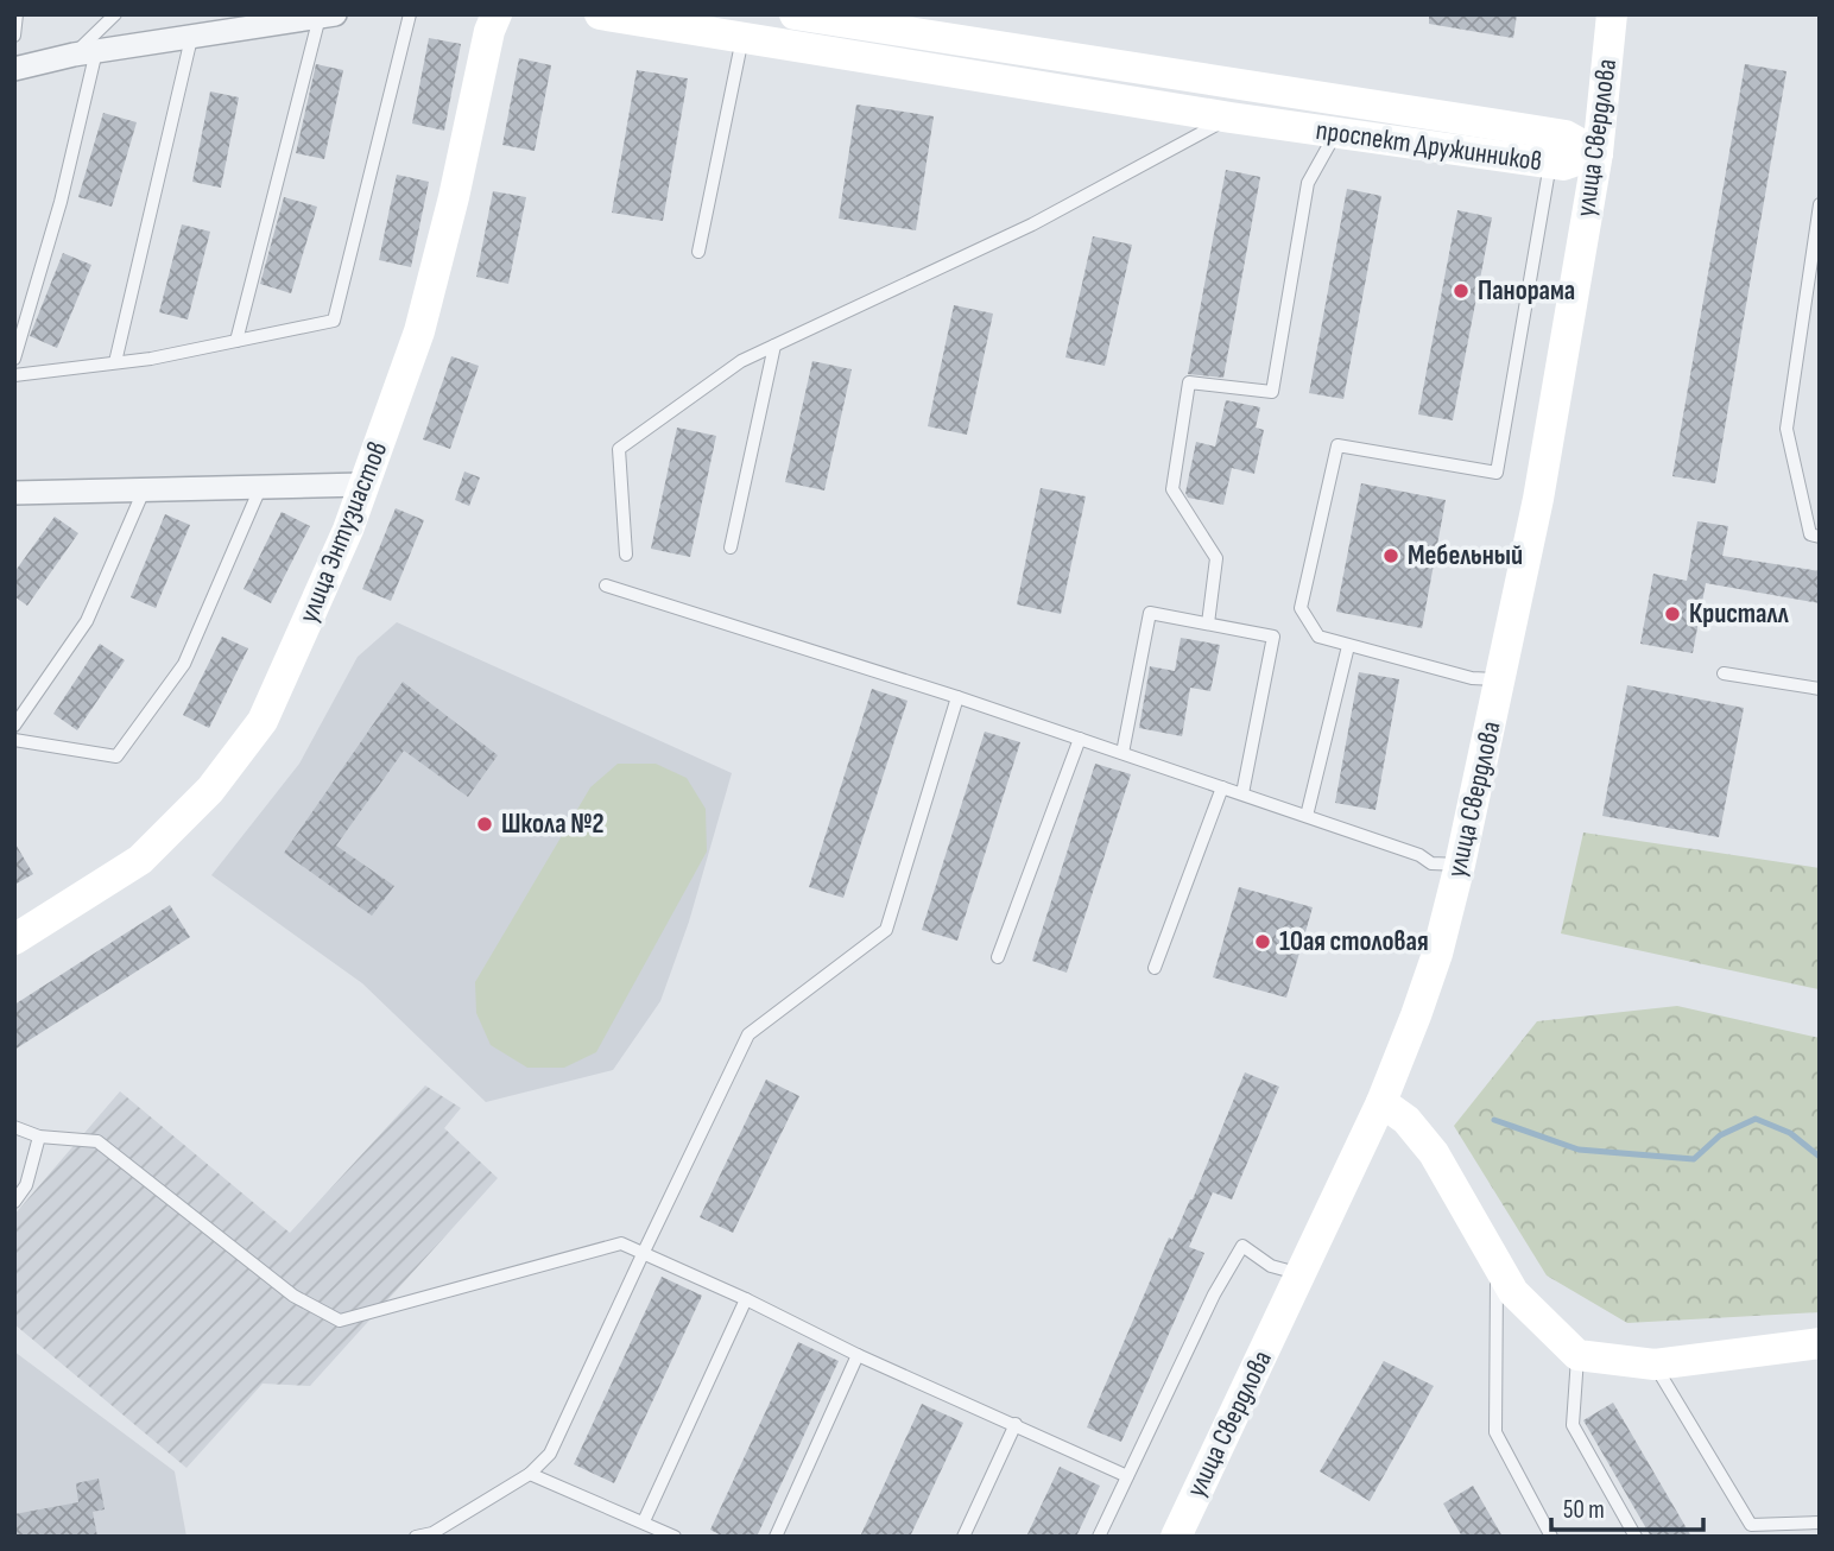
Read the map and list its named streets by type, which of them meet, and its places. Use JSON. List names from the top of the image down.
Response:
{
  "streets": {
    "street": ["улица Свердлова", "проспект Дружинников", "улица Энтузиастов"]
  },
  "crossings": [
    ["улица Свердлова", "проспект Дружинников"]
  ],
  "places": [
    "Панорама",
    "Мебельный",
    "Кристалл",
    "Школа №2",
    "10ая столовая"
  ],
  "scale_bar": "50 m"
}
